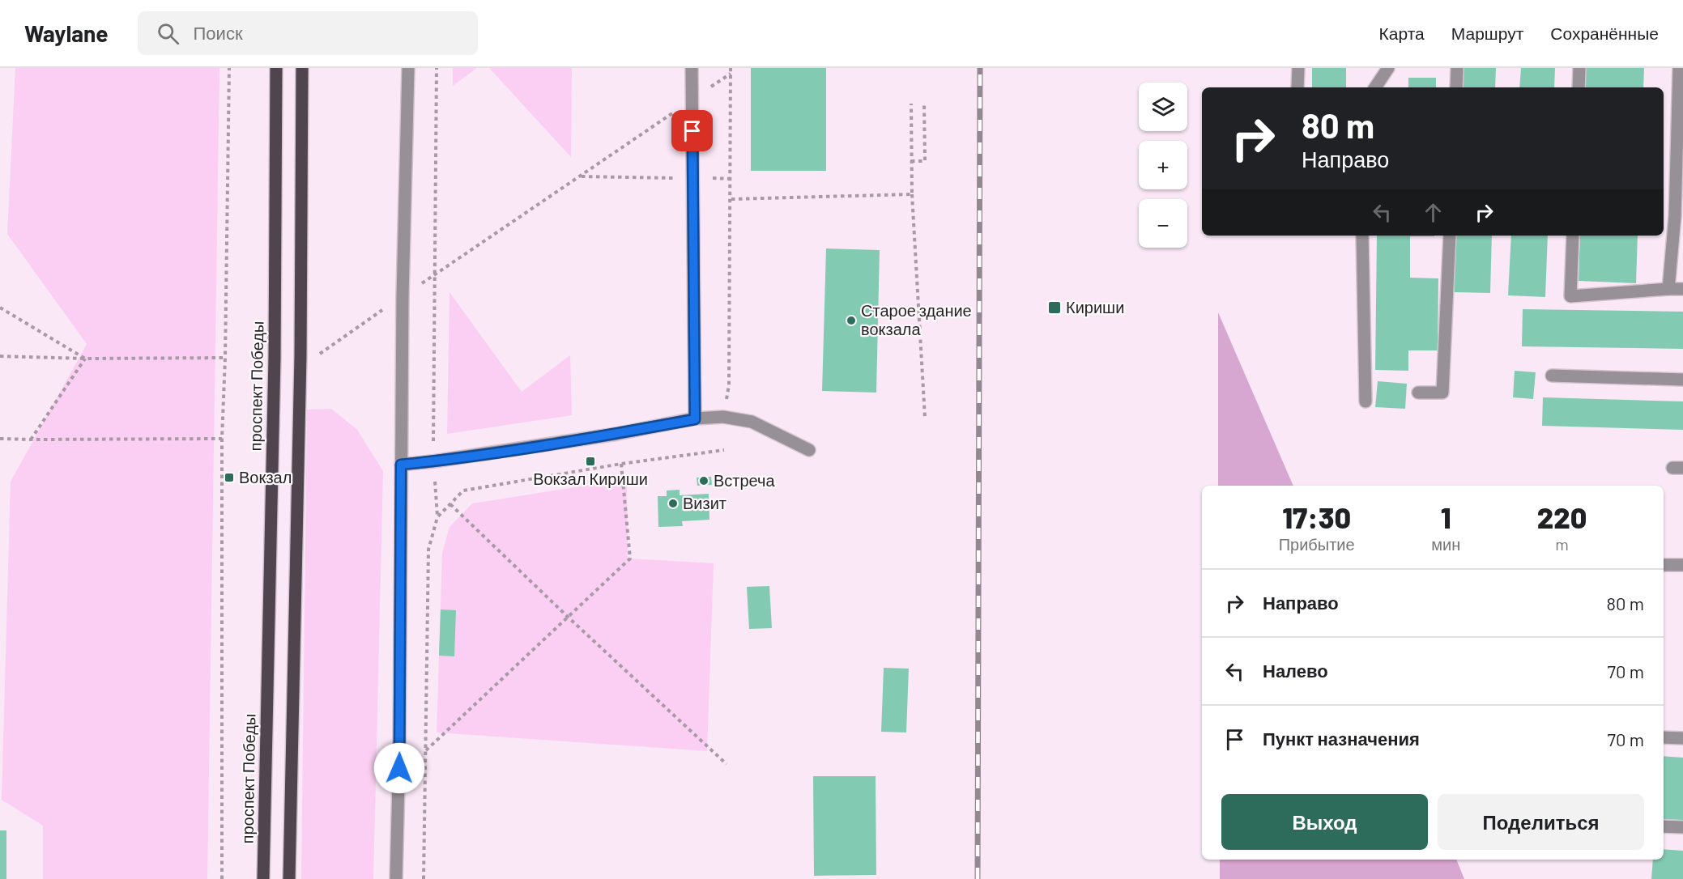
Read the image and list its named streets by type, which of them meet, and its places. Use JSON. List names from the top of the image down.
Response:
{
  "streets": {
    "main road": ["проспект Победы"]
  },
  "places": {
    "transit": ["Кириши", "Вокзал Кириши", "Вокзал"],
    "other": ["Старое здание вокзала", "Встреча", "Визит"]
  },
  "page": {
    "header": "Waylane",
    "search": "Поиск",
    "nav": ["Карта", "Маршрут", "Сохранённые"],
    "map_buttons": ["+", "−"],
    "turn": ["80 m", "Направо"],
    "eta": [
      "17:30",
      "Прибытие",
      "1",
      "мин",
      "220",
      "m"
    ],
    "list": [
      {
        "name": "Направо",
        "value": "80 m"
      },
      {
        "name": "Налево",
        "value": "70 m"
      },
      {
        "name": "Пункт назначения",
        "value": "70 m"
      }
    ],
    "buttons": ["Выход", "Поделиться"]
  }
}
